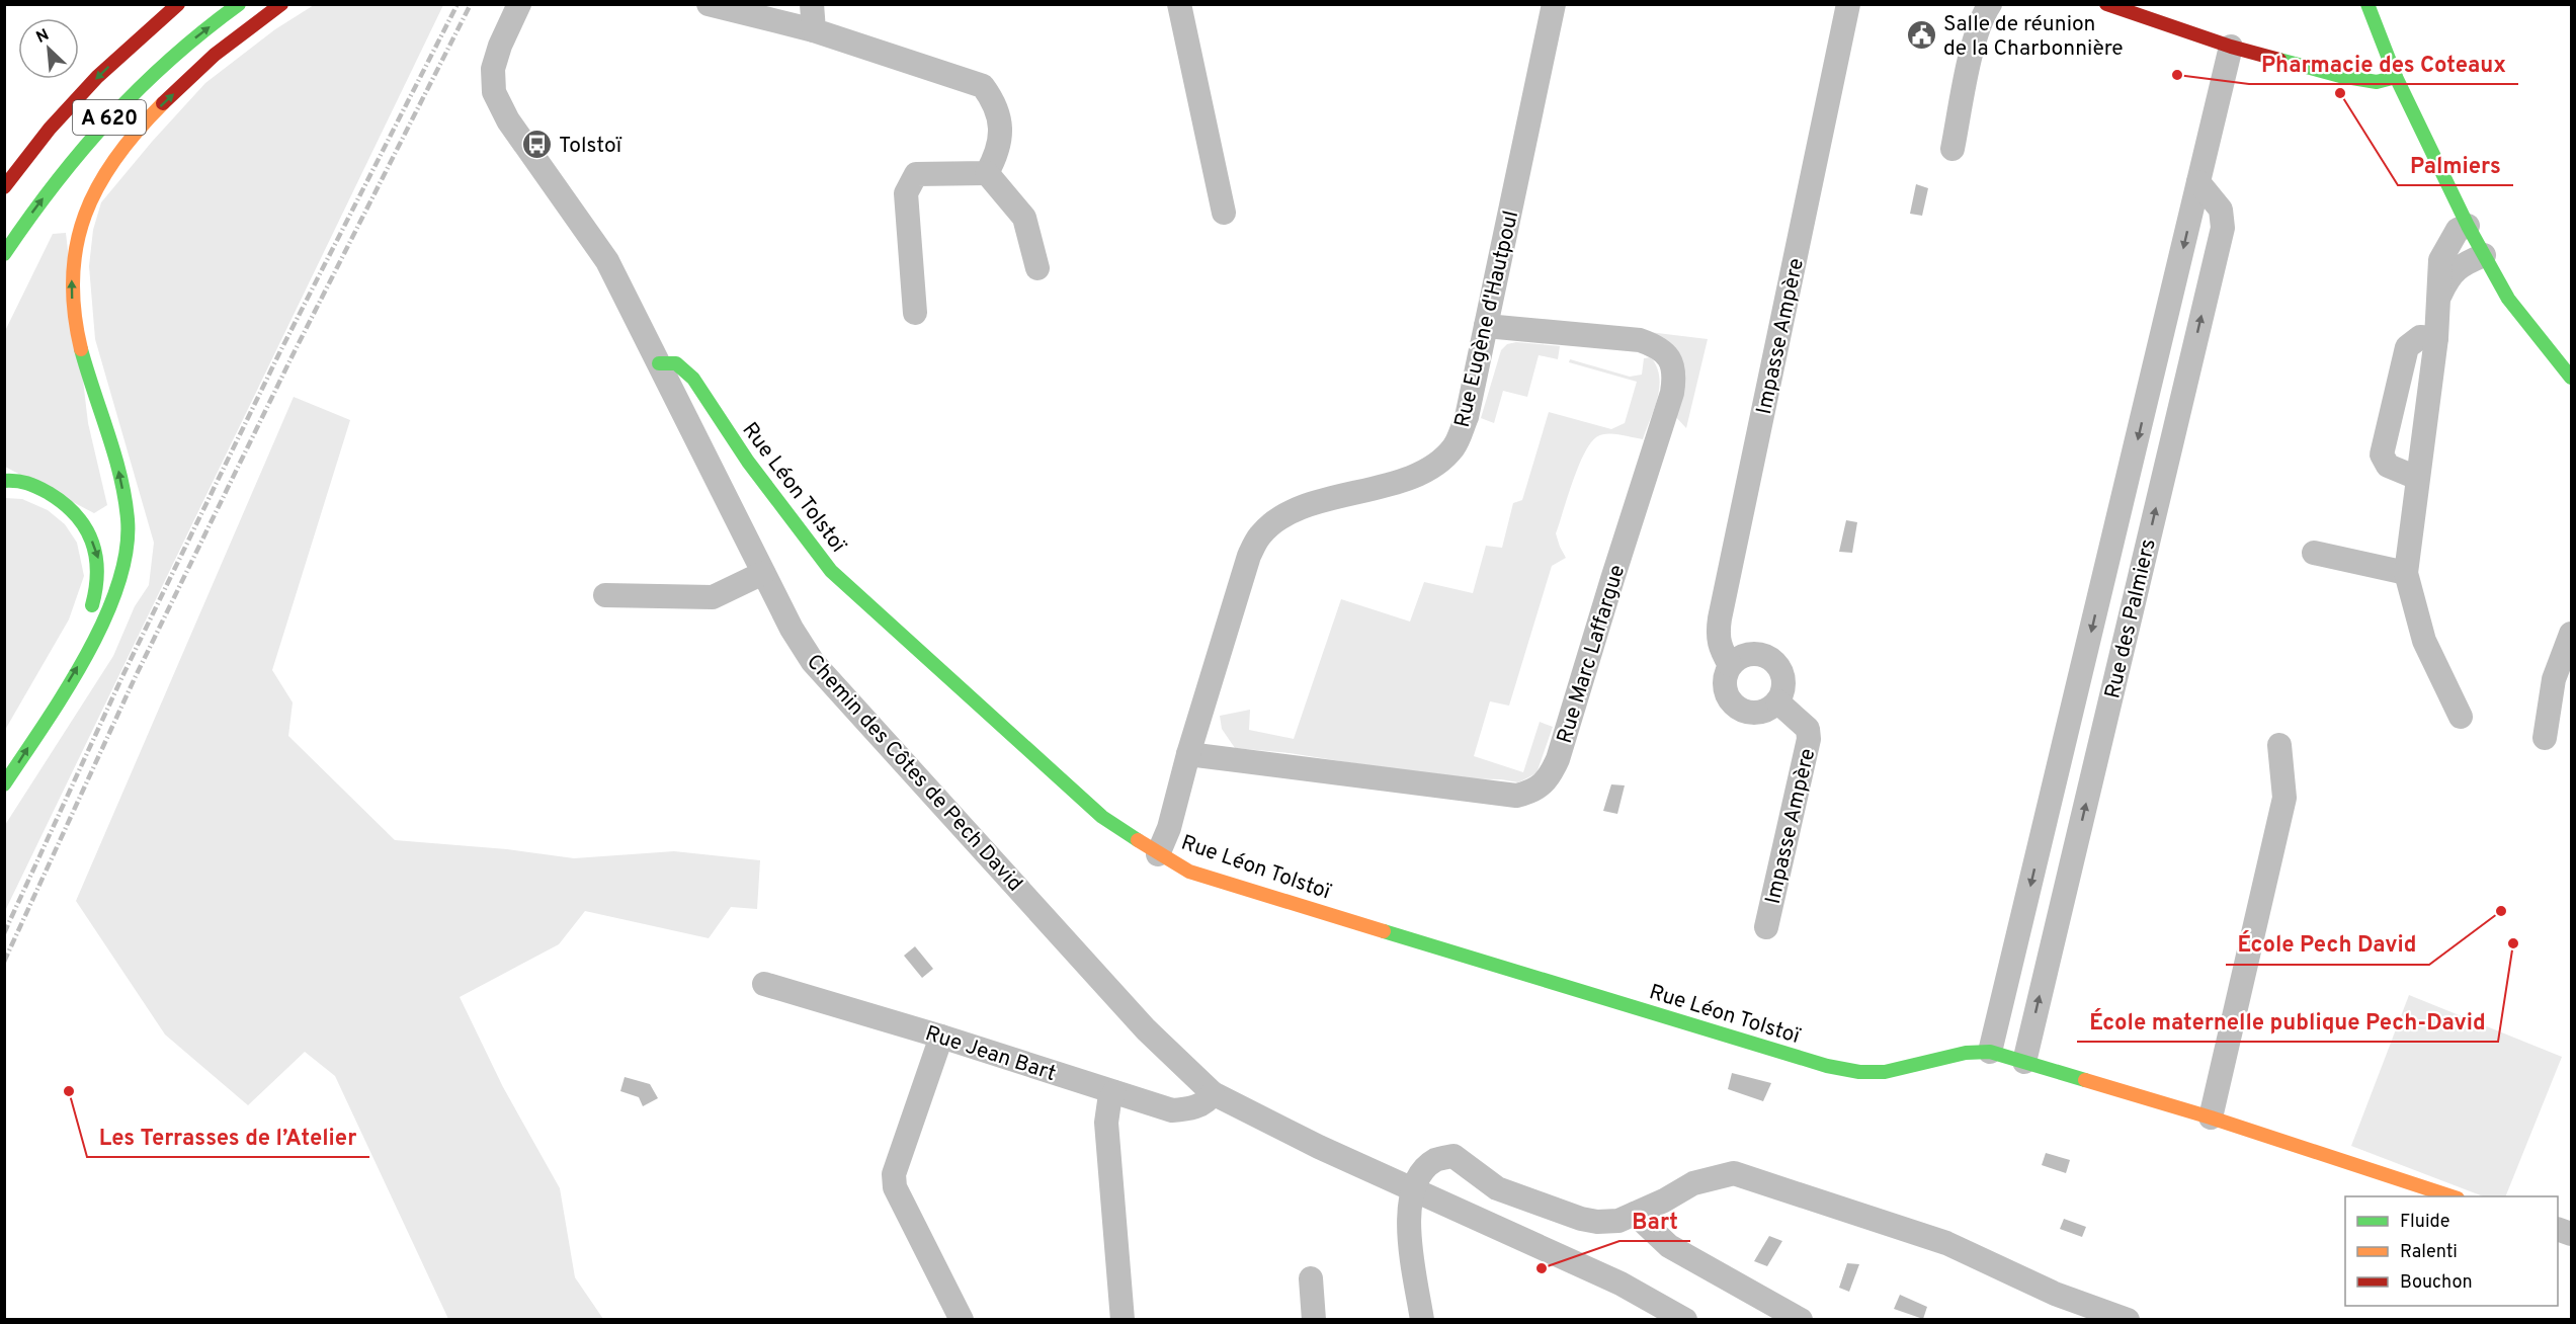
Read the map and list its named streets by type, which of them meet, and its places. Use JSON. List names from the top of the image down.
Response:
{
  "streets": {
    "main road": ["A 620", "Rue Léon Tolstoï"],
    "street": [
      "Rue Eugène d'Hautpoul",
      "Impasse Ampère",
      "Rue des Palmiers",
      "Rue Marc Laffargue",
      "Chemin des Côtes de Pech David",
      "Rue Jean Bart"
    ]
  },
  "crossings": [
    ["Rue Eugène d'Hautpoul", "Rue Léon Tolstoï"],
    ["Rue Eugène d'Hautpoul", "Rue Marc Laffargue"],
    ["Rue Léon Tolstoï", "Rue des Palmiers"],
    ["Rue Léon Tolstoï", "Chemin des Côtes de Pech David"],
    ["Chemin des Côtes de Pech David", "Rue Jean Bart"]
  ],
  "places": {
    "public building": ["Salle de réunion de la Charbonnière"],
    "other": [
      "Pharmacie des Coteaux",
      "Palmiers",
      "École Pech David",
      "École maternelle publique Pech-David",
      "Les Terrasses de l’Atelier",
      "Bart"
    ],
    "bus stop": ["Tolstoï"]
  },
  "legend": ["Fluide", "Ralenti", "Bouchon"],
  "north": "top left"
}
